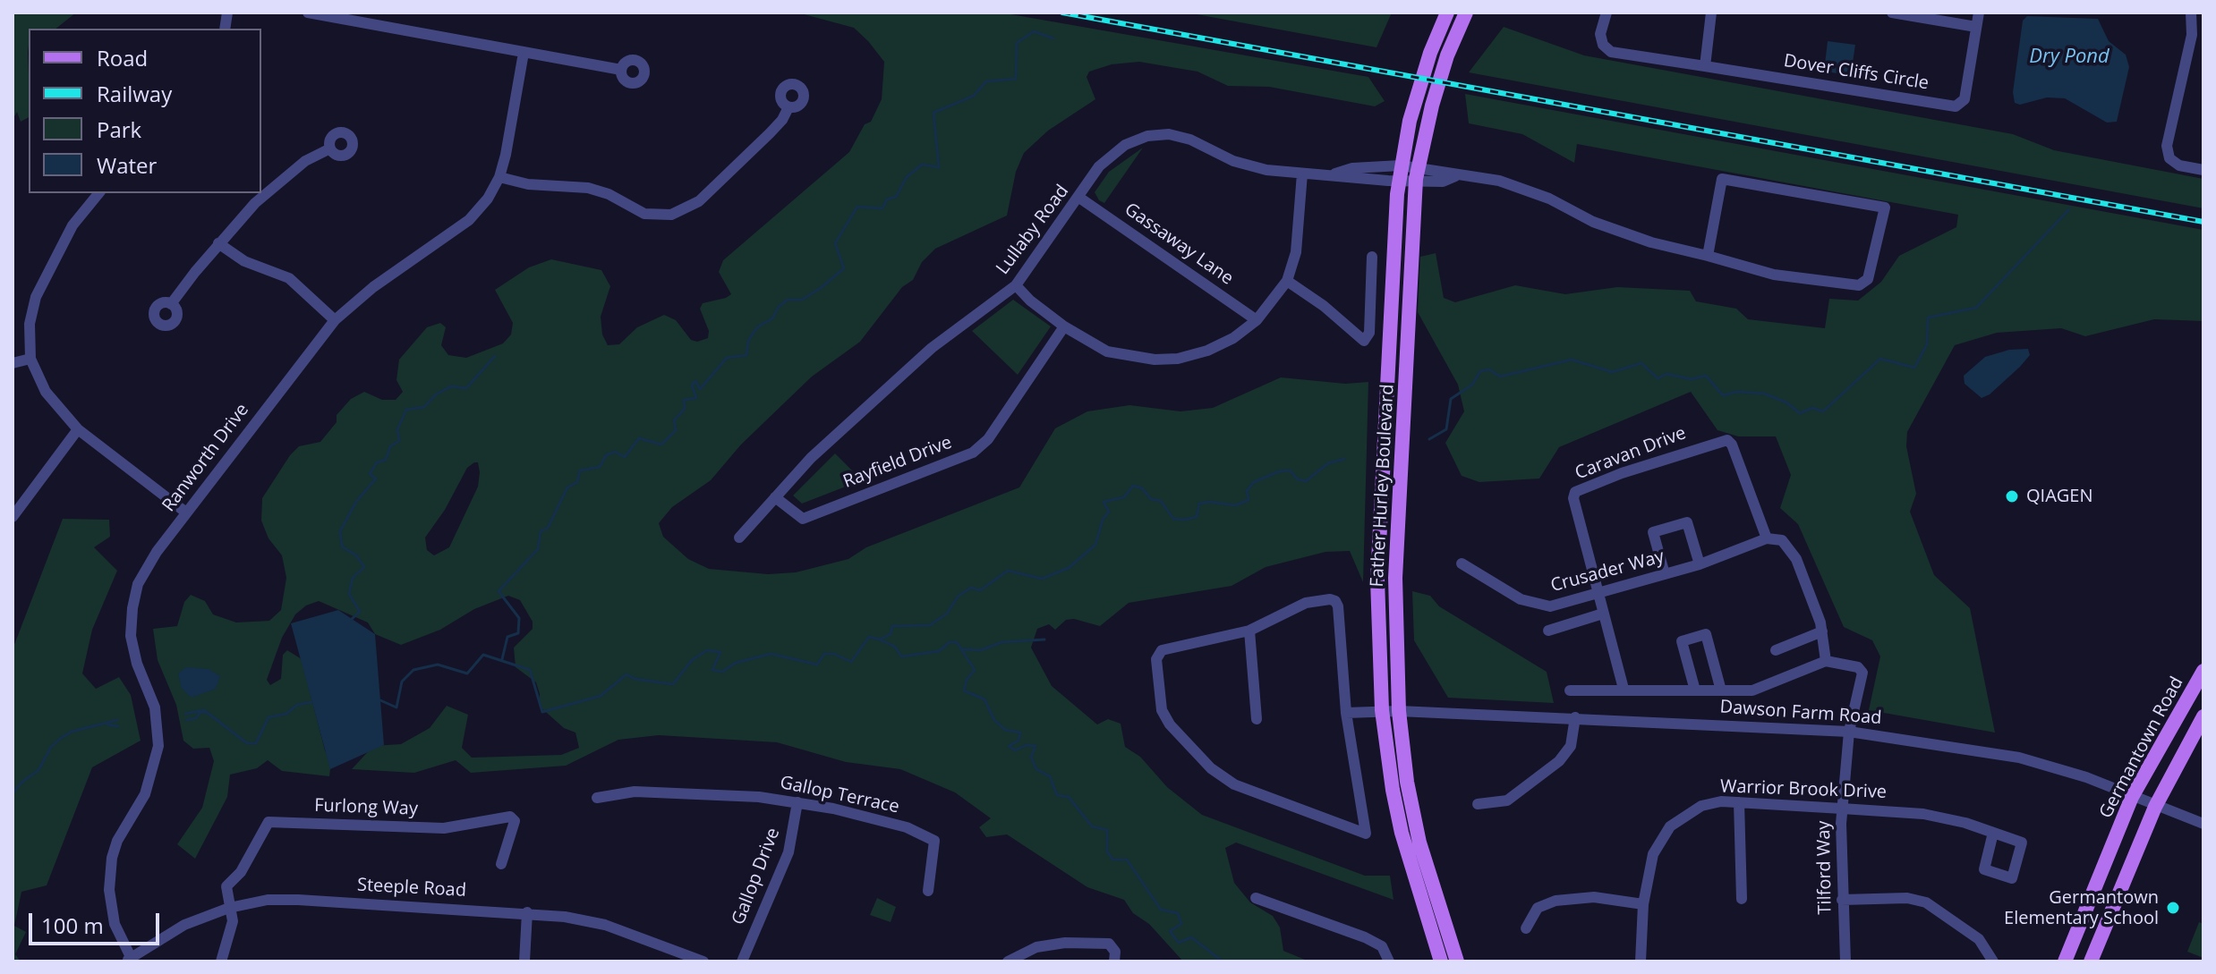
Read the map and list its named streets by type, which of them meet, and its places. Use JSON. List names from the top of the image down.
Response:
{
  "streets": {
    "main road": ["Father Hurley Boulevard", "Germantown Road"],
    "street": [
      "Dover Cliffs Circle",
      "Lullaby Road",
      "Gassaway Lane",
      "Caravan Drive",
      "Ranworth Drive",
      "Rayfield Drive",
      "Crusader Way",
      "Dawson Farm Road",
      "Warrior Brook Drive",
      "Gallop Terrace",
      "Furlong Way",
      "Tilford Way",
      "Gallop Drive",
      "Steeple Road"
    ]
  },
  "crossings": [
    ["Lullaby Road", "Gassaway Lane"],
    ["Lullaby Road", "Rayfield Drive"],
    ["Lullaby Road", "Father Hurley Boulevard"],
    ["Caravan Drive", "Crusader Way"],
    ["Ranworth Drive", "Steeple Road"],
    ["Father Hurley Boulevard", "Dawson Farm Road"],
    ["Dawson Farm Road", "Germantown Road"],
    ["Dawson Farm Road", "Tilford Way"],
    ["Warrior Brook Drive", "Tilford Way"],
    ["Gallop Terrace", "Gallop Drive"],
    ["Furlong Way", "Steeple Road"]
  ],
  "water": ["Dry Pond"],
  "places": ["QIAGEN", "Germantown Elementary School"],
  "legend": [
    "Road",
    "Railway",
    "Park",
    "Water"
  ],
  "scale_bar": "100 m"
}
